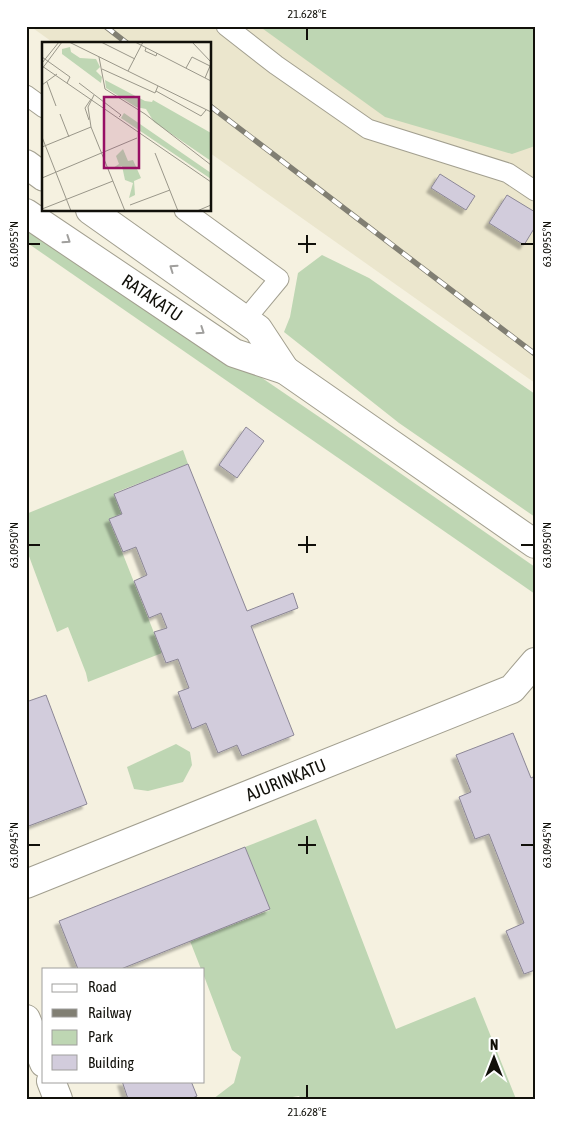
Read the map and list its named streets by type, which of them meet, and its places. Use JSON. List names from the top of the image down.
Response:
{
  "streets": {
    "main road": ["RATAKATU", "AJURINKATU"]
  },
  "legend": [
    "Road",
    "Railway",
    "Park",
    "Building"
  ],
  "north": "top",
  "coordinates": [
    "21.628°E",
    "63.0955°N",
    "63.0950°N",
    "63.0945°N"
  ]
}
